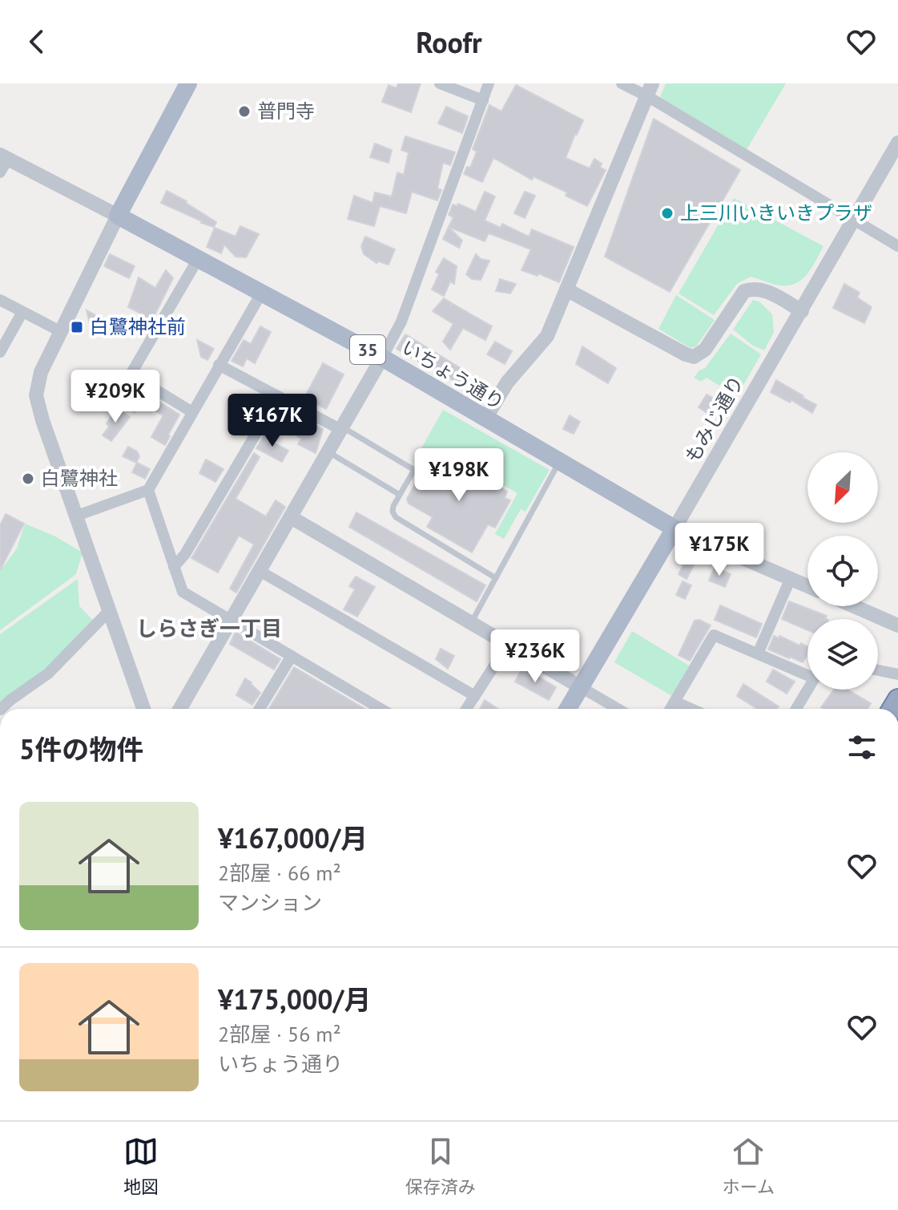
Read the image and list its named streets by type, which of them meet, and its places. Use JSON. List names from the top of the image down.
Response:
{
  "streets": {
    "main road": ["35", "いちょう通り", "もみじ通り"]
  },
  "crossings": [
    ["いちょう通り", "もみじ通り"]
  ],
  "districts": ["しらさぎ一丁目"],
  "places": {
    "other": ["普門寺", "上三川いきいきプラザ", "白鷺神社"],
    "transit": ["白鷺神社前"]
  },
  "north": "bottom left",
  "page": {
    "header": "Roofr",
    "price": [
      "¥209K",
      "¥167K",
      "¥198K",
      "¥175K",
      "¥236K"
    ],
    "heading": "5件の物件",
    "list": [
      {
        "name": "¥167,000/月",
        "note": "2部屋 · 66 m² · マンション"
      },
      {
        "name": "¥175,000/月",
        "note": "2部屋 · 56 m² · いちょう通り"
      }
    ],
    "tabs": ["地図", "保存済み", "ホーム"]
  }
}
